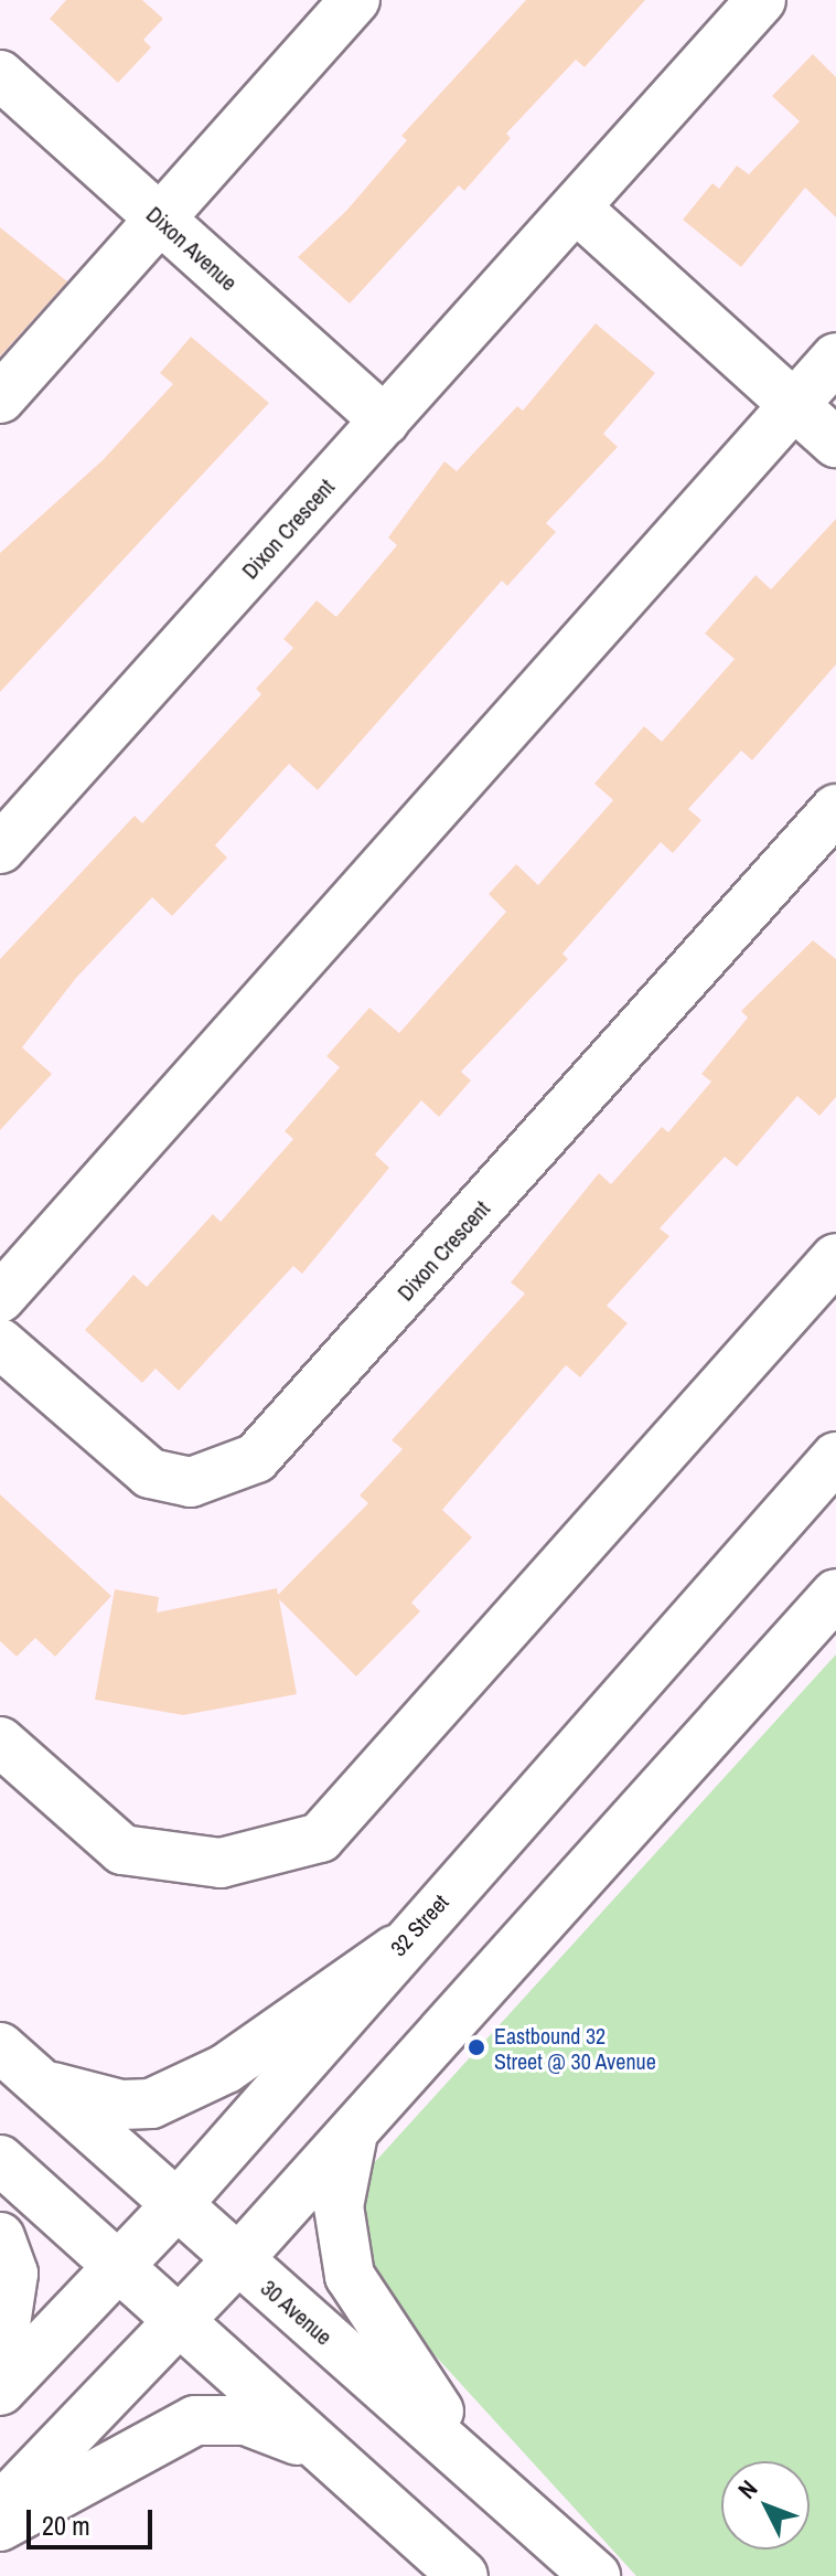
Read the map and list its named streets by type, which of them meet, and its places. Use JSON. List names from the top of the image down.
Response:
{
  "streets": {
    "street": [
      "Dixon Avenue",
      "Dixon Crescent",
      "32 Street",
      "30 Avenue"
    ]
  },
  "crossings": [
    ["Dixon Avenue", "Dixon Crescent"],
    ["32 Street", "30 Avenue"]
  ],
  "places": ["Eastbound 32 Street @ 30 Avenue"],
  "scale_bar": "20 m",
  "north": "top left"
}
